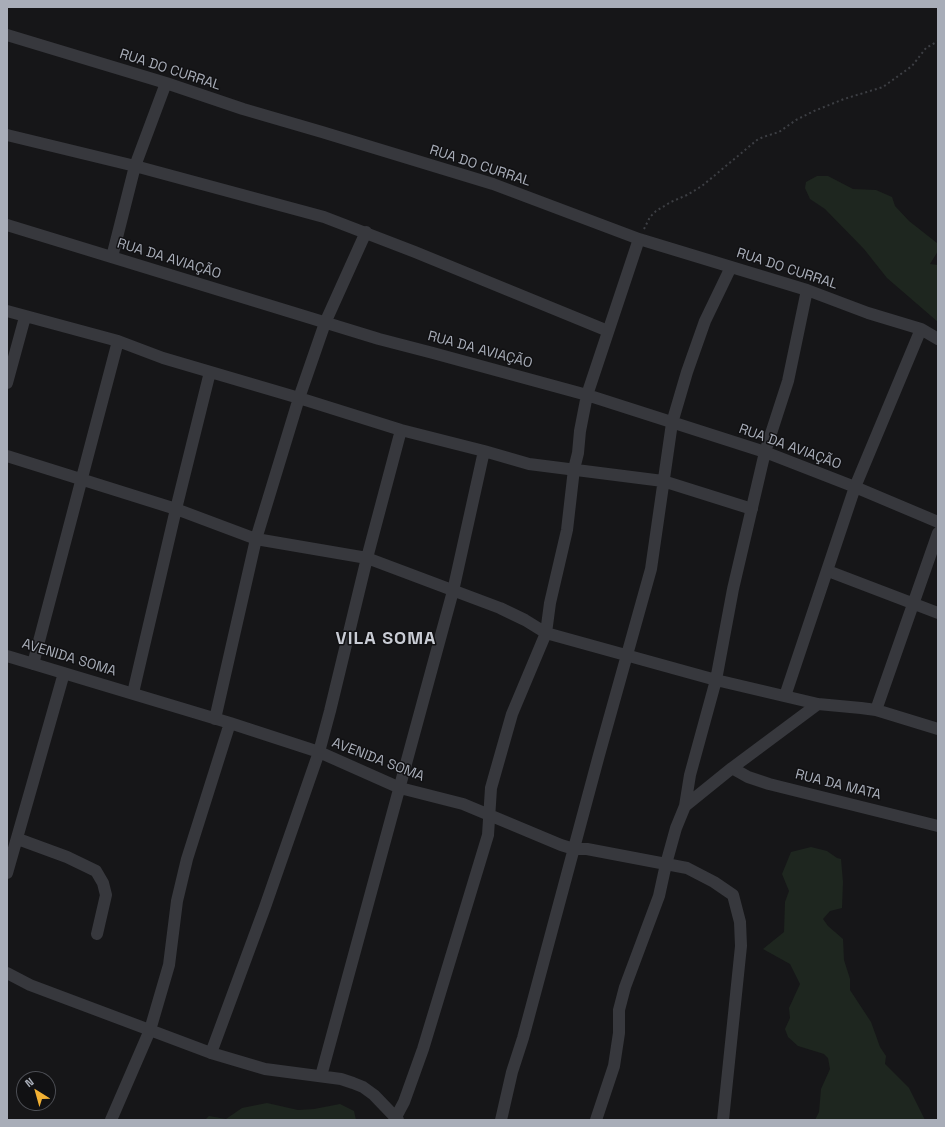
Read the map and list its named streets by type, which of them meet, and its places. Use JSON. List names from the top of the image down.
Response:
{
  "streets": {
    "street": [
      "RUA DO CURRAL",
      "RUA DA AVIAÇÃO",
      "AVENIDA SOMA",
      "RUA DA MATA"
    ]
  },
  "districts": ["VILA SOMA"],
  "north": "top left"
}
